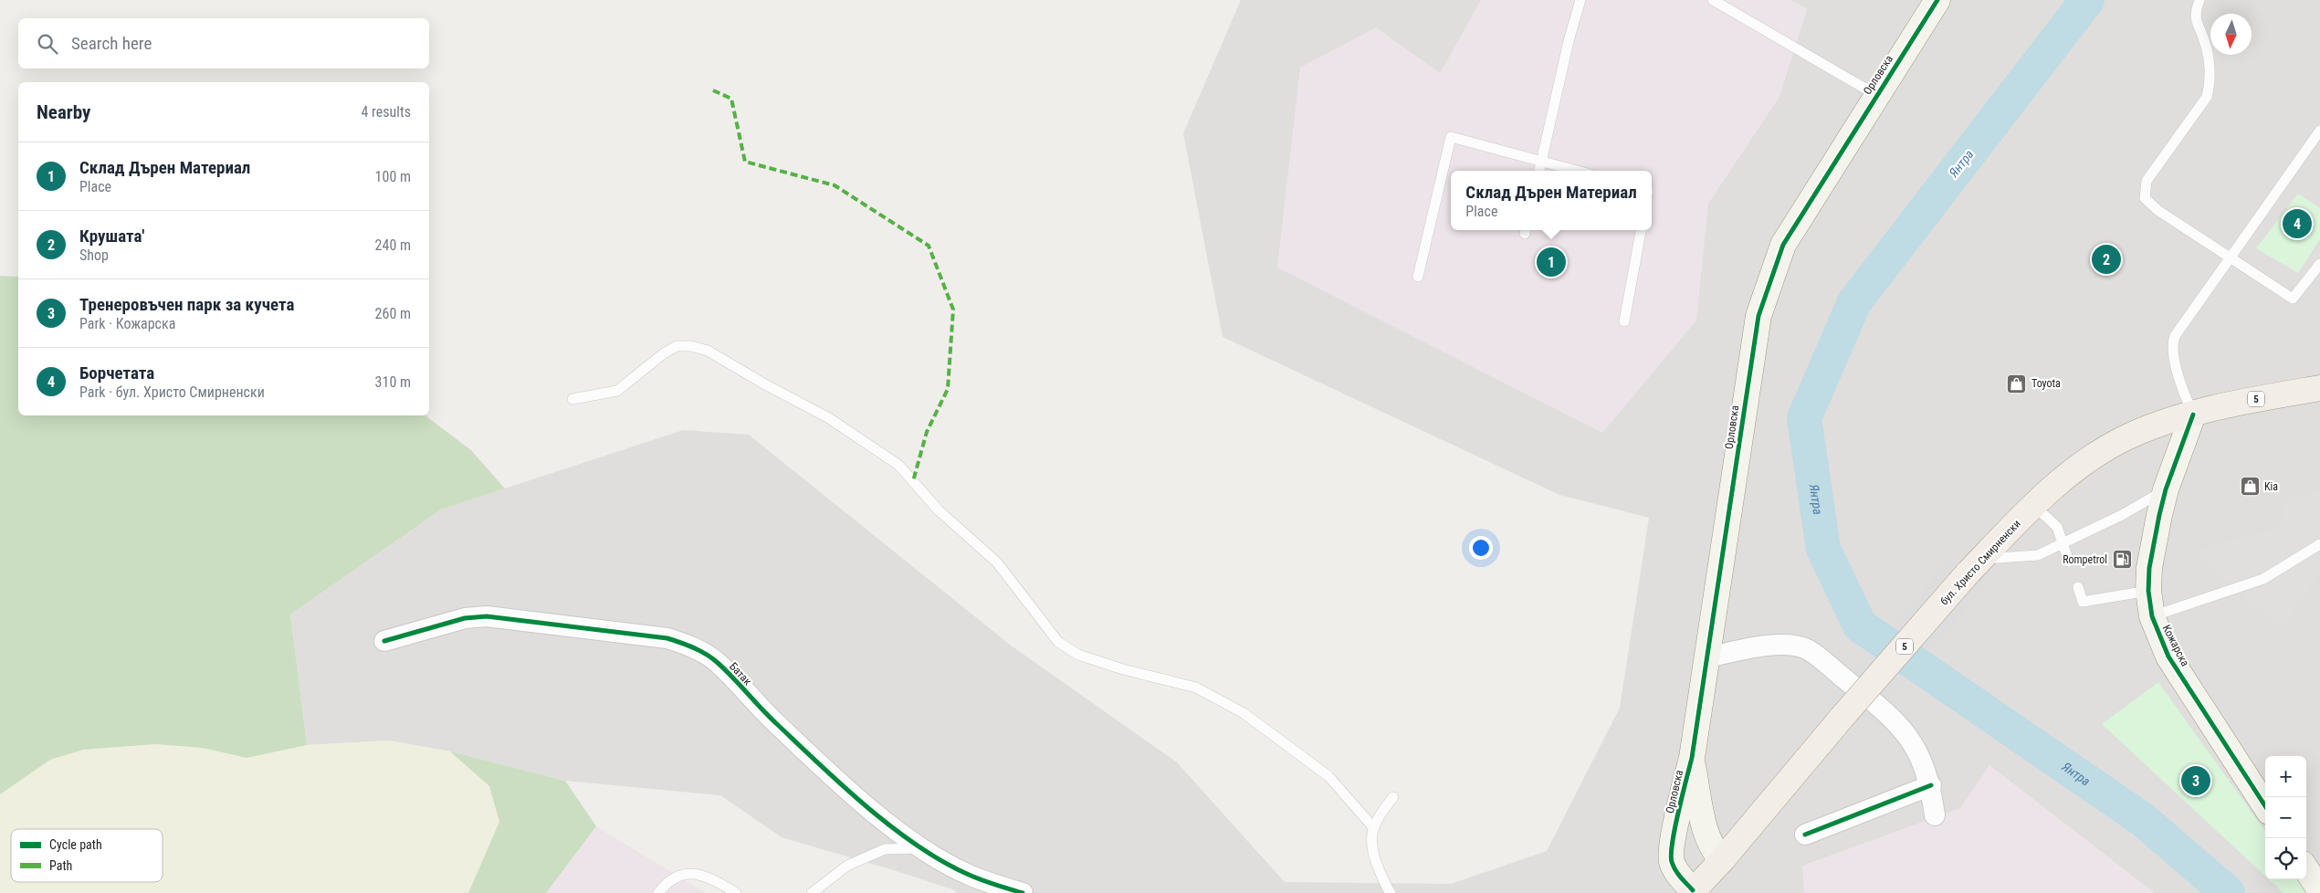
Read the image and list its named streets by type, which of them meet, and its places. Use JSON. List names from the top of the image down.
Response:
{
  "streets": {
    "main road": ["Орловска", "5", "бул. Христо Смирненски"],
    "street": ["Кожарска", "Батак"]
  },
  "crossings": [
    ["Орловска", "бул. Христо Смирненски"],
    ["бул. Христо Смирненски", "Кожарска"]
  ],
  "water": ["Янтра"],
  "places": {
    "shop": ["Toyota", "Kia"],
    "fuel station": ["Rompetrol"]
  },
  "legend": ["Cycle path", "Path"],
  "north": "bottom",
  "page": {
    "search": "Search here",
    "heading": ["Nearby", "4 results"],
    "list": [
      {
        "mark": "1",
        "name": "Склад Дърен Материал",
        "note": "Place",
        "value": "100 m"
      },
      {
        "mark": "2",
        "name": "Крушата'",
        "note": "Shop",
        "value": "240 m"
      },
      {
        "mark": "3",
        "name": "Тренеровъчен парк за кучета",
        "note": "Park · Кожарска",
        "value": "260 m"
      },
      {
        "mark": "4",
        "name": "Борчетата",
        "note": "Park · бул. Христо Смирненски",
        "value": "310 m"
      }
    ],
    "popup": ["Склад Дърен Материал", "Place"],
    "pins": [
      "4",
      "2",
      "1",
      "3"
    ],
    "map_buttons": ["+", "−"]
  }
}
